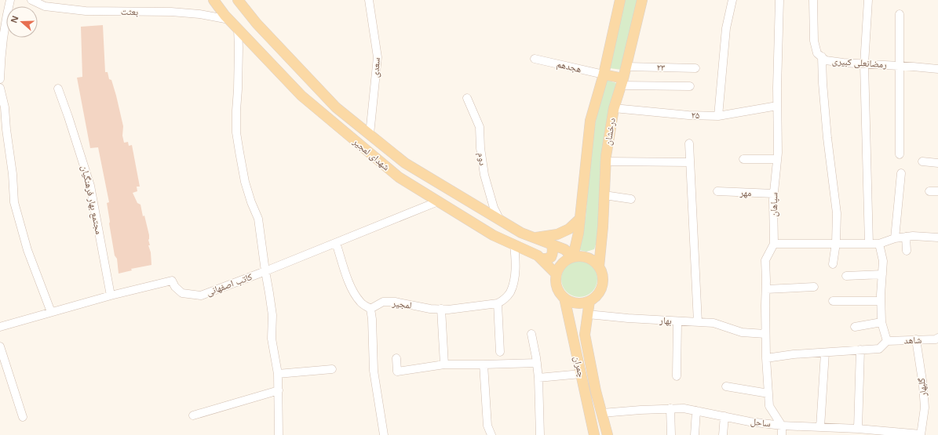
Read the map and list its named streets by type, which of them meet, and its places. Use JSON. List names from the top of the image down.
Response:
{
  "streets": {
    "main road": ["درخشان", "شهدای لمجیر", "چمران"],
    "street": [
      "بعثت",
      "رمضانعلی کبیری",
      "هجدهم",
      "سعدی",
      "۲۳",
      "۲۵",
      "دوم",
      "مهر",
      "مجتمع بهار فرهنگیان",
      "سپاهان",
      "کاتب اصفهانی",
      "لمجیر",
      "بهار",
      "شاهد",
      "گلبهار",
      "ساحل"
    ]
  },
  "crossings": [
    ["بعثت", "شهدای لمجیر"],
    ["سعدی", "شهدای لمجیر"],
    ["۲۳", "درخشان"],
    ["۲۵", "درخشان"],
    ["۲۵", "سپاهان"],
    ["درخشان", "شهدای لمجیر"],
    ["درخشان", "چمران"],
    ["شهدای لمجیر", "دوم"],
    ["شهدای لمجیر", "کاتب اصفهانی"],
    ["شهدای لمجیر", "چمران"],
    ["مهر", "سپاهان"],
    ["مجتمع بهار فرهنگیان", "کاتب اصفهانی"],
    ["بهار", "چمران"],
    ["شاهد", "گلبهار"],
    ["چمران", "ساحل"],
    ["گلبهار", "ساحل"]
  ],
  "north": "left"
}
